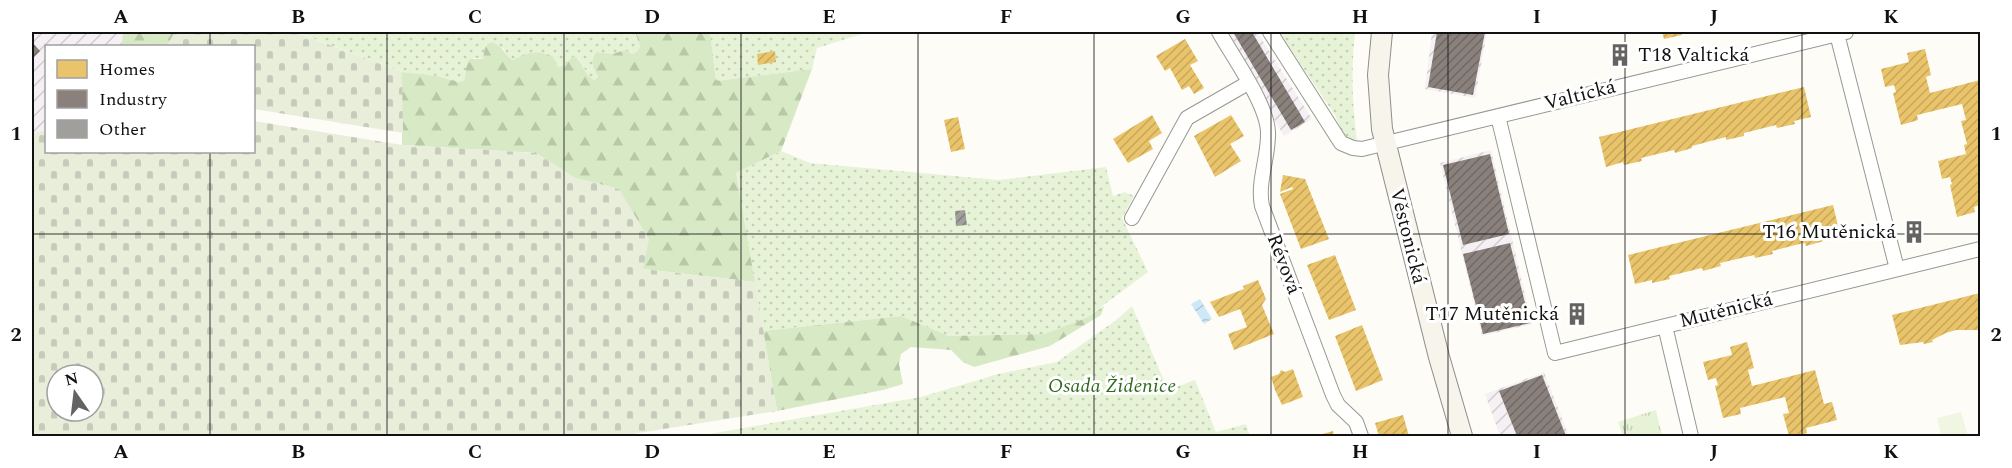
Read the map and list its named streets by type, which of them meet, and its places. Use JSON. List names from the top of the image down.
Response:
{
  "streets": {
    "street": [
      "Valtická",
      "Věstonická",
      "Révová",
      "Mutěnická"
    ]
  },
  "crossings": [
    ["Valtická", "Věstonická"],
    ["Valtická", "Mutěnická"]
  ],
  "parks": ["Osada Židenice"],
  "places": {
    "building": ["T18 Valtická", "T16 Mutěnická", "T17 Mutěnická"]
  },
  "legend": ["Homes", "Industry", "Other"],
  "north": "top",
  "grid": {
    "columns": [
      "A",
      "B",
      "C",
      "D",
      "E",
      "F",
      "G",
      "H",
      "I",
      "J",
      "K"
    ],
    "rows": ["1", "2"]
  }
}
